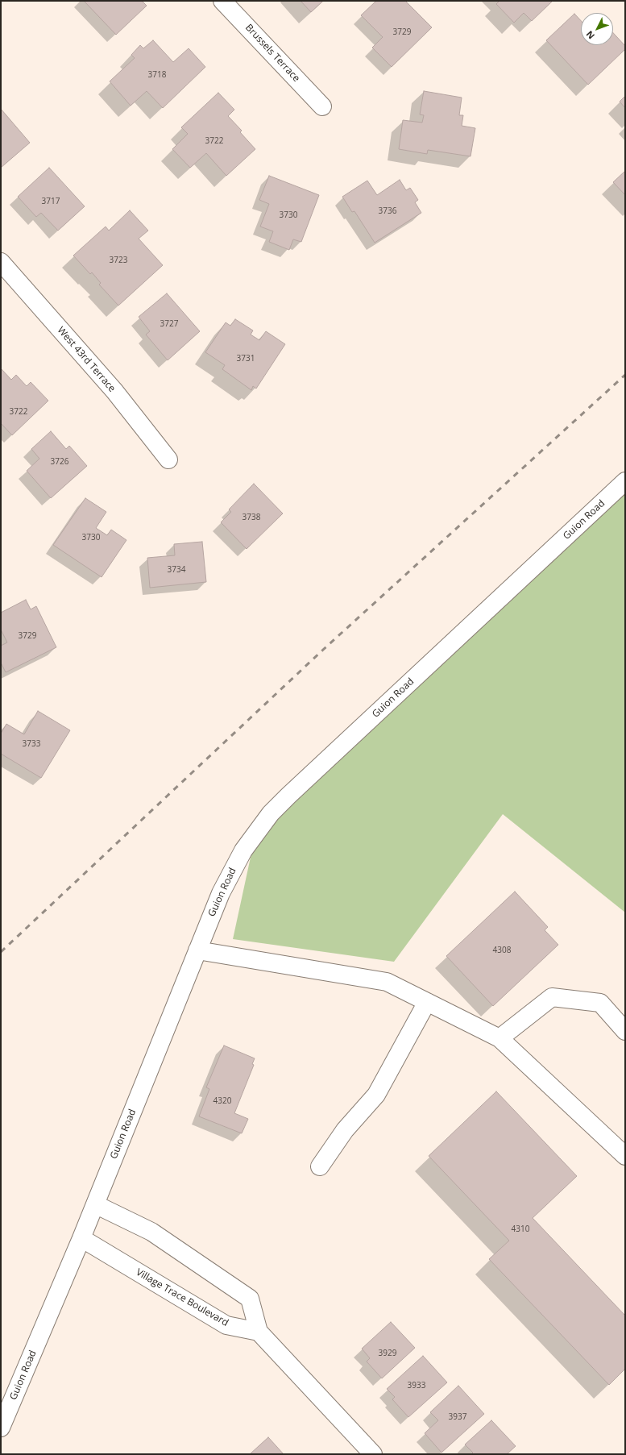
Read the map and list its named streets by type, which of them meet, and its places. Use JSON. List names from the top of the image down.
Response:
{
  "streets": {
    "street": [
      "Brussels Terrace",
      "West 43rd Terrace",
      "Guion Road",
      "Village Trace Boulevard"
    ]
  },
  "crossings": [
    ["Guion Road", "Village Trace Boulevard"]
  ],
  "house_numbers": [
    "3729",
    "3718",
    "3722",
    "3717",
    "3736",
    "3730",
    "3723",
    "3727",
    "3731",
    "3722",
    "3726",
    "3738",
    "3730",
    "3734",
    "3729",
    "3733",
    "4308",
    "4320",
    "4310",
    "3929",
    "3933",
    "3937"
  ],
  "north": "bottom left"
}
